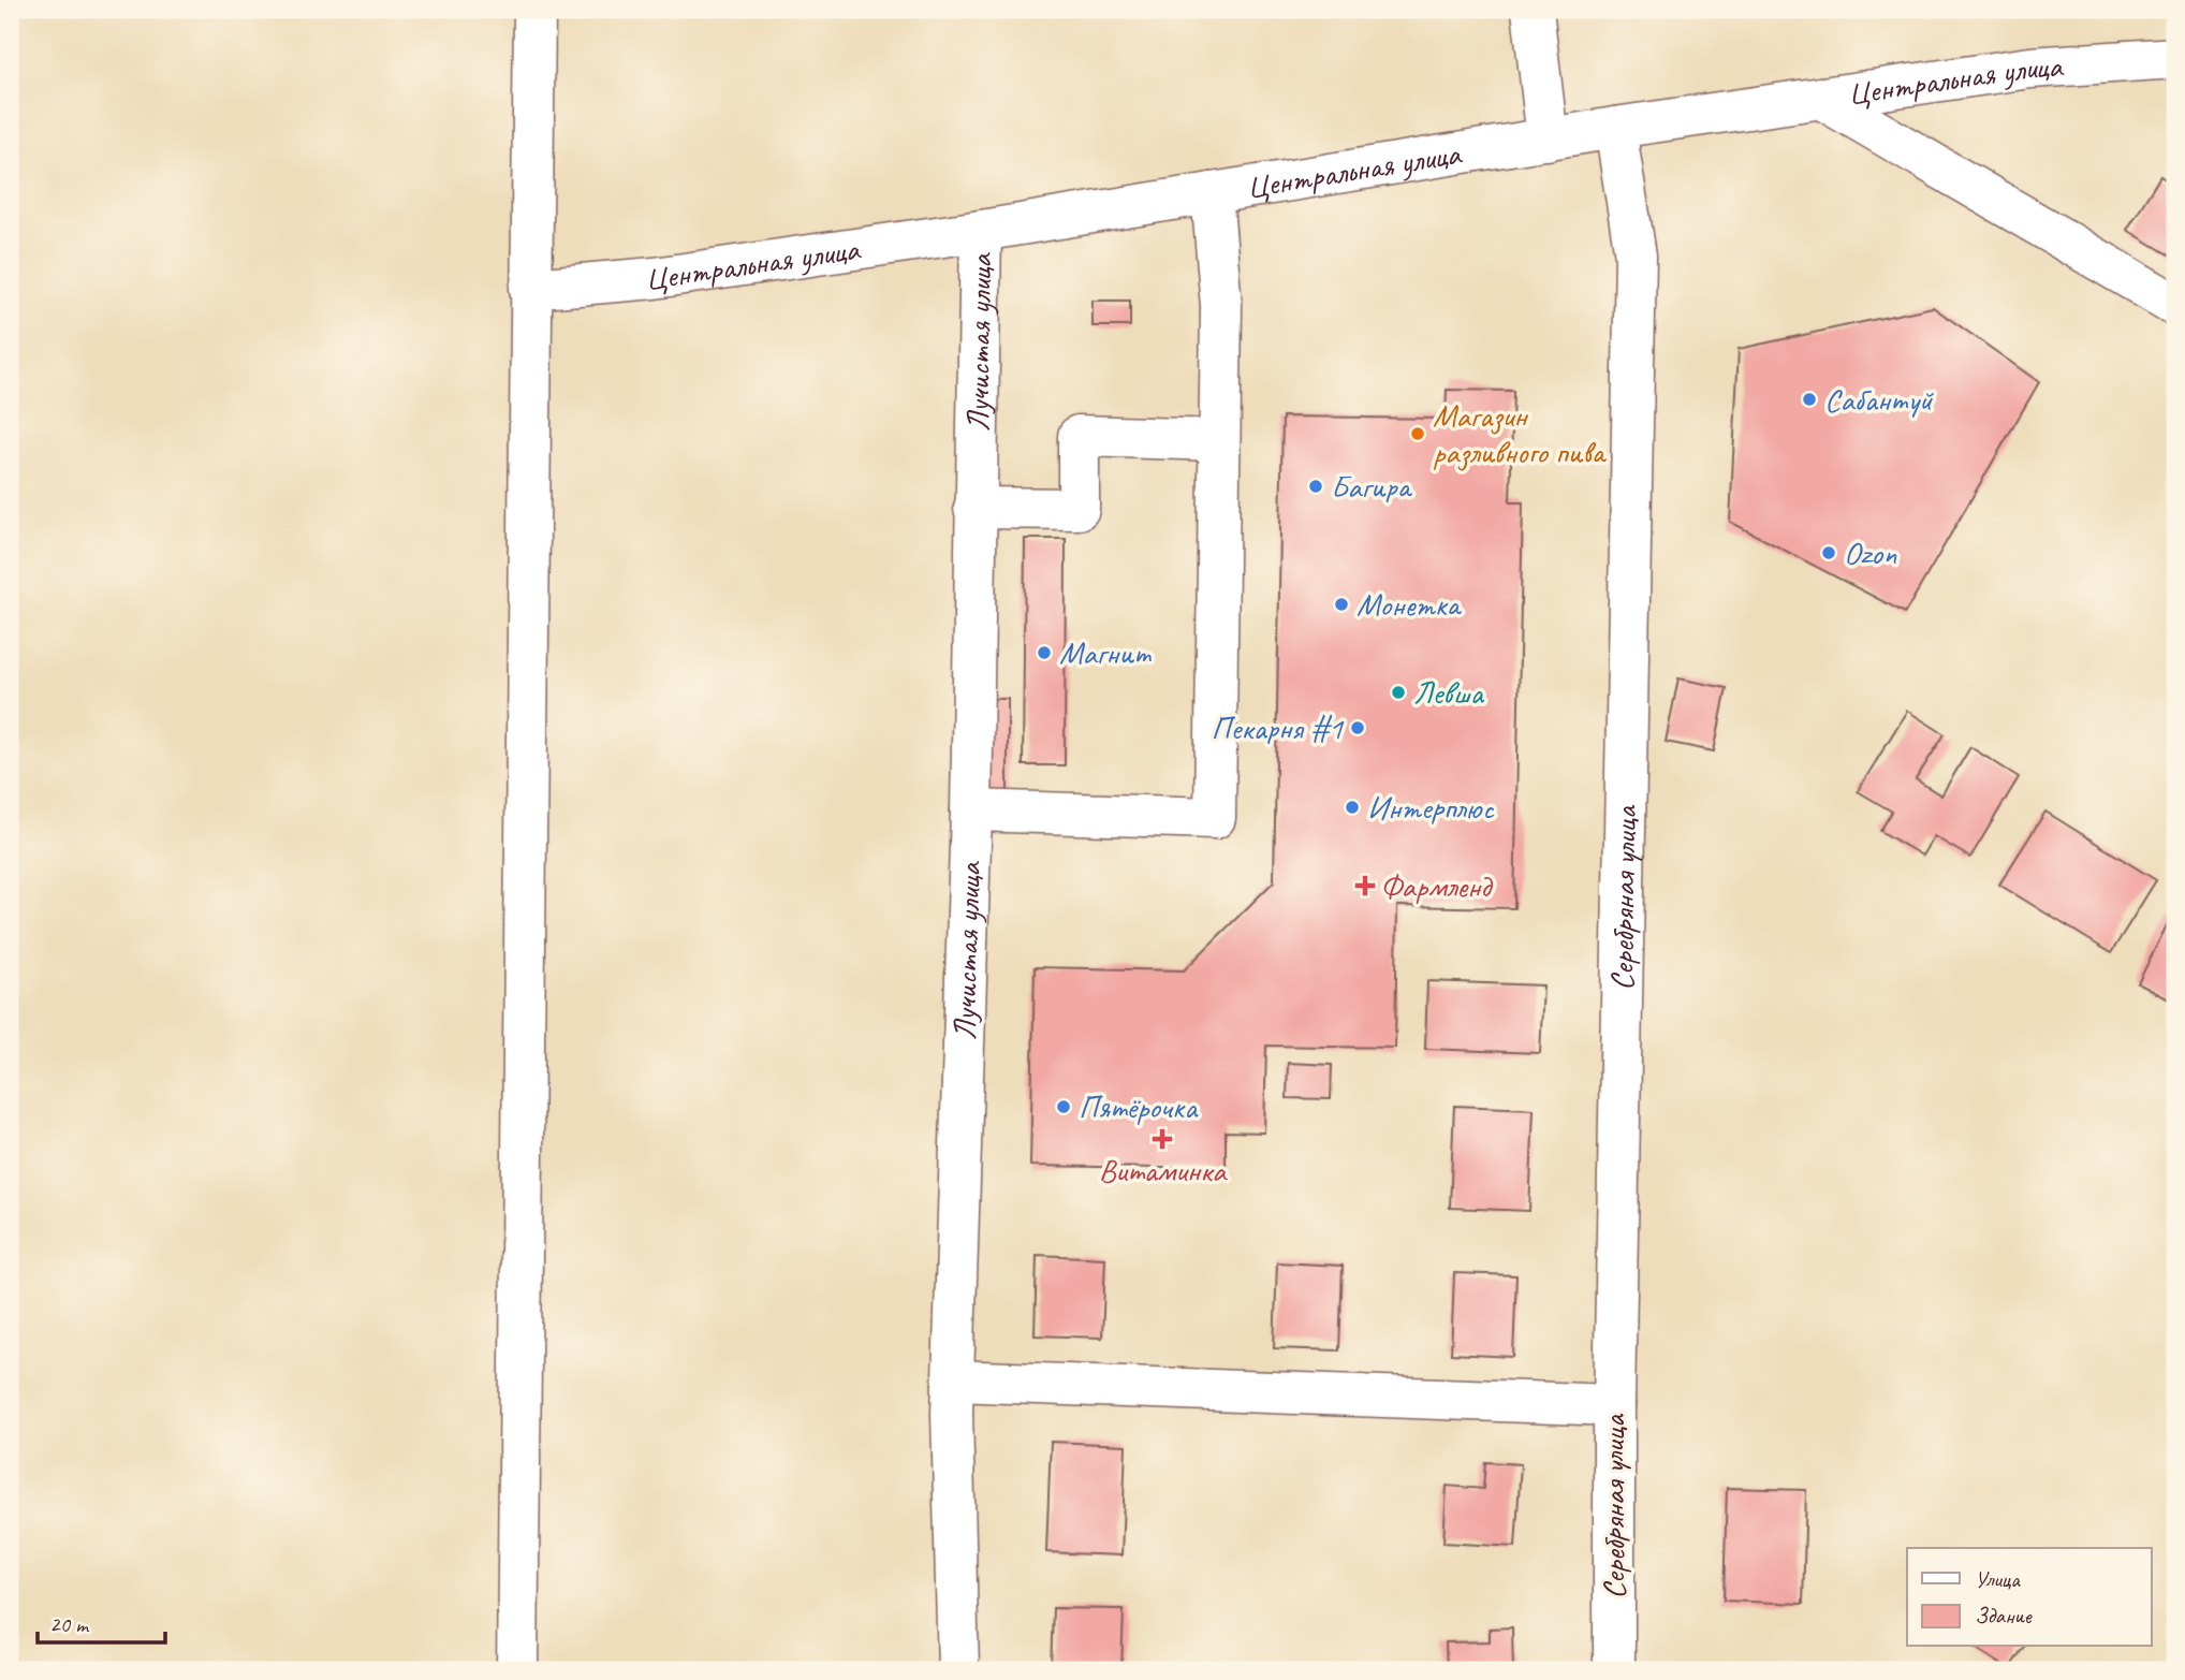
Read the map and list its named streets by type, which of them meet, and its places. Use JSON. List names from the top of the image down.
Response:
{
  "streets": {
    "street": ["Центральная улица", "Лучистая улица", "Серебряная улица"]
  },
  "crossings": [
    ["Центральная улица", "Лучистая улица"],
    ["Центральная улица", "Серебряная улица"]
  ],
  "places": {
    "other": [
      "Сабантуй",
      "Магазин разливного пива",
      "Багира",
      "Ozon",
      "Монетка",
      "Магнит",
      "Левша",
      "Пекарня #1",
      "Интерплюс",
      "Пятёрочка"
    ],
    "health": ["Фармленд", "Витаминка"]
  },
  "legend": ["Улица", "Здание"],
  "scale_bar": "20 m"
}
